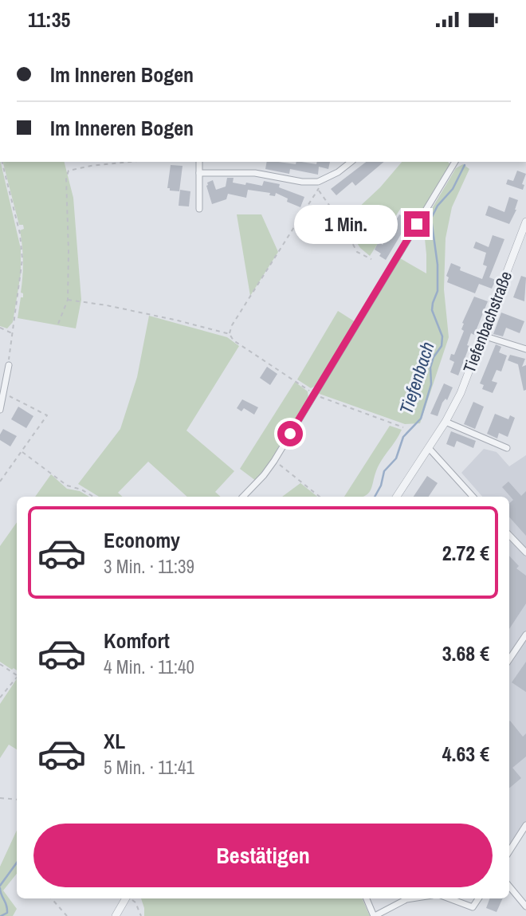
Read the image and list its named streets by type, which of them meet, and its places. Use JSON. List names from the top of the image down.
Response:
{
  "streets": {
    "street": ["Tiefenbachstraße"]
  },
  "water": ["Tiefenbach"],
  "page": {
    "status": "11:35",
    "banner": ["Im Inneren Bogen", "Im Inneren Bogen"],
    "bubble": "1 Min.",
    "list": [
      {
        "name": "Economy",
        "note": "3 Min. · 11:39",
        "value": "2.72 €"
      },
      {
        "name": "Komfort",
        "note": "4 Min. · 11:40",
        "value": "3.68 €"
      },
      {
        "name": "XL",
        "note": "5 Min. · 11:41",
        "value": "4.63 €"
      }
    ],
    "buttons": "Bestätigen"
  }
}
